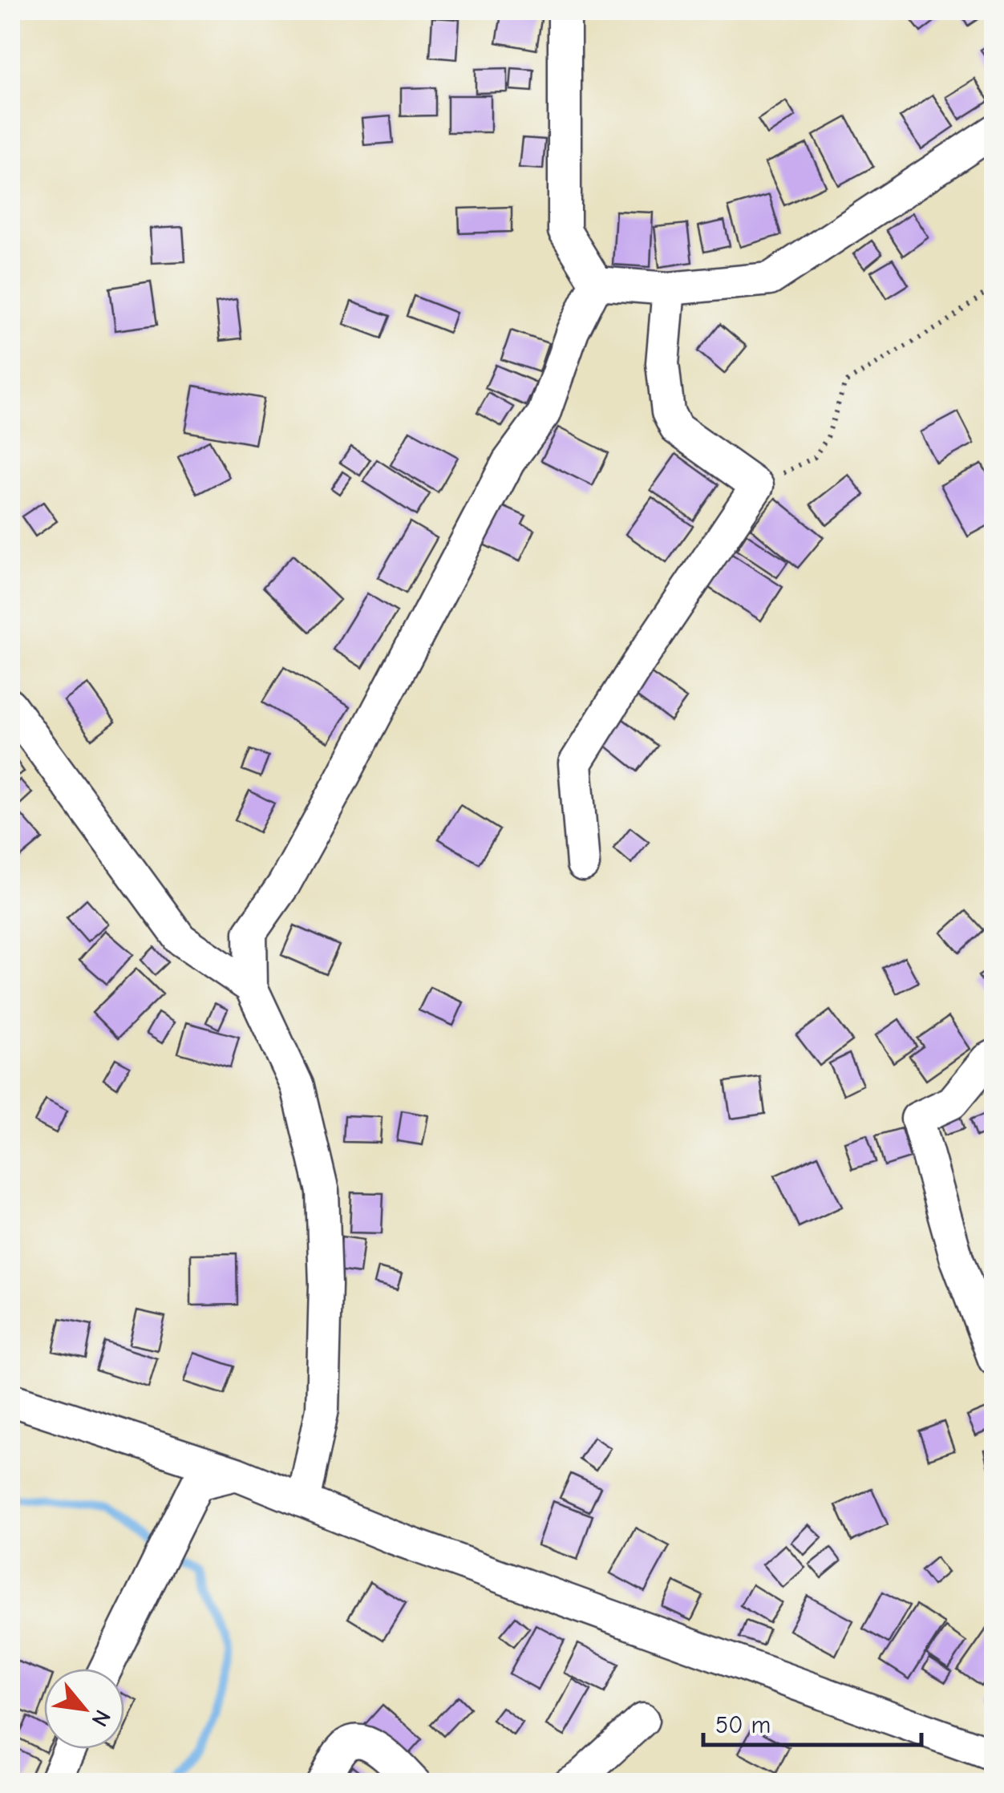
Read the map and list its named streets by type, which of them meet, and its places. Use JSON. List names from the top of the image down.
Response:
{
  "scale_bar": "50 m",
  "north": "bottom right"
}
